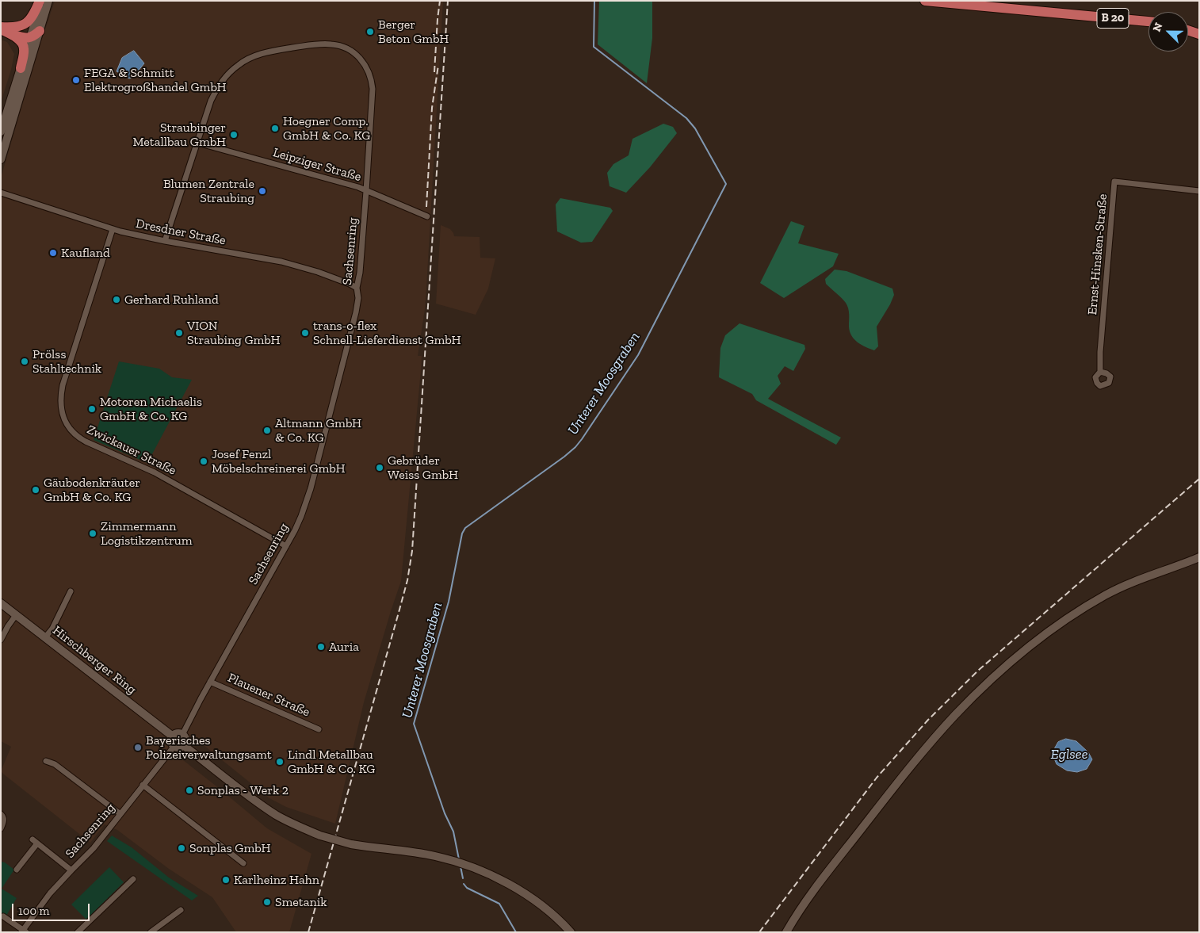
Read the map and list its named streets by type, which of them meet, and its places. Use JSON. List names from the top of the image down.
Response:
{
  "streets": {
    "highway": ["B 20"],
    "street": [
      "Leipziger Straße",
      "Dresdner Straße",
      "Sachsenring",
      "Ernst-Hinsken-Straße",
      "Zwickauer Straße",
      "Hirschberger Ring",
      "Plauener Straße"
    ]
  },
  "crossings": [
    ["Leipziger Straße", "Sachsenring"],
    ["Dresdner Straße", "Sachsenring"],
    ["Dresdner Straße", "Zwickauer Straße"],
    ["Sachsenring", "Zwickauer Straße"],
    ["Sachsenring", "Hirschberger Ring"],
    ["Sachsenring", "Plauener Straße"]
  ],
  "water": ["Unterer Moosgraben", "Eglsee"],
  "places": [
    "Berger Beton GmbH",
    "FEGA & Schmitt Elektrogroßhandel GmbH",
    "Hoegner Comp. GmbH & Co. KG",
    "Straubinger Metallbau GmbH",
    "Blumen Zentrale Straubing",
    "Kaufland",
    "Gerhard Ruhland",
    "VION Straubing GmbH",
    "trans-o-flex Schnell-Lieferdienst GmbH",
    "Prölss Stahltechnik",
    "Motoren Michaelis GmbH & Co. KG",
    "Altmann GmbH & Co. KG",
    "Josef Fenzl Möbelschreinerei GmbH",
    "Gebrüder Weiss GmbH",
    "Gäubodenkräuter GmbH & Co. KG",
    "Zimmermann Logistikzentrum",
    "Auria",
    "Bayerisches Polizeiverwaltungsamt",
    "Lindl Metallbau GmbH & Co. KG",
    "Sonplas - Werk 2",
    "Sonplas GmbH",
    "Karlheinz Hahn",
    "Smetanik"
  ],
  "scale_bar": "100 m",
  "north": "top left"
}
